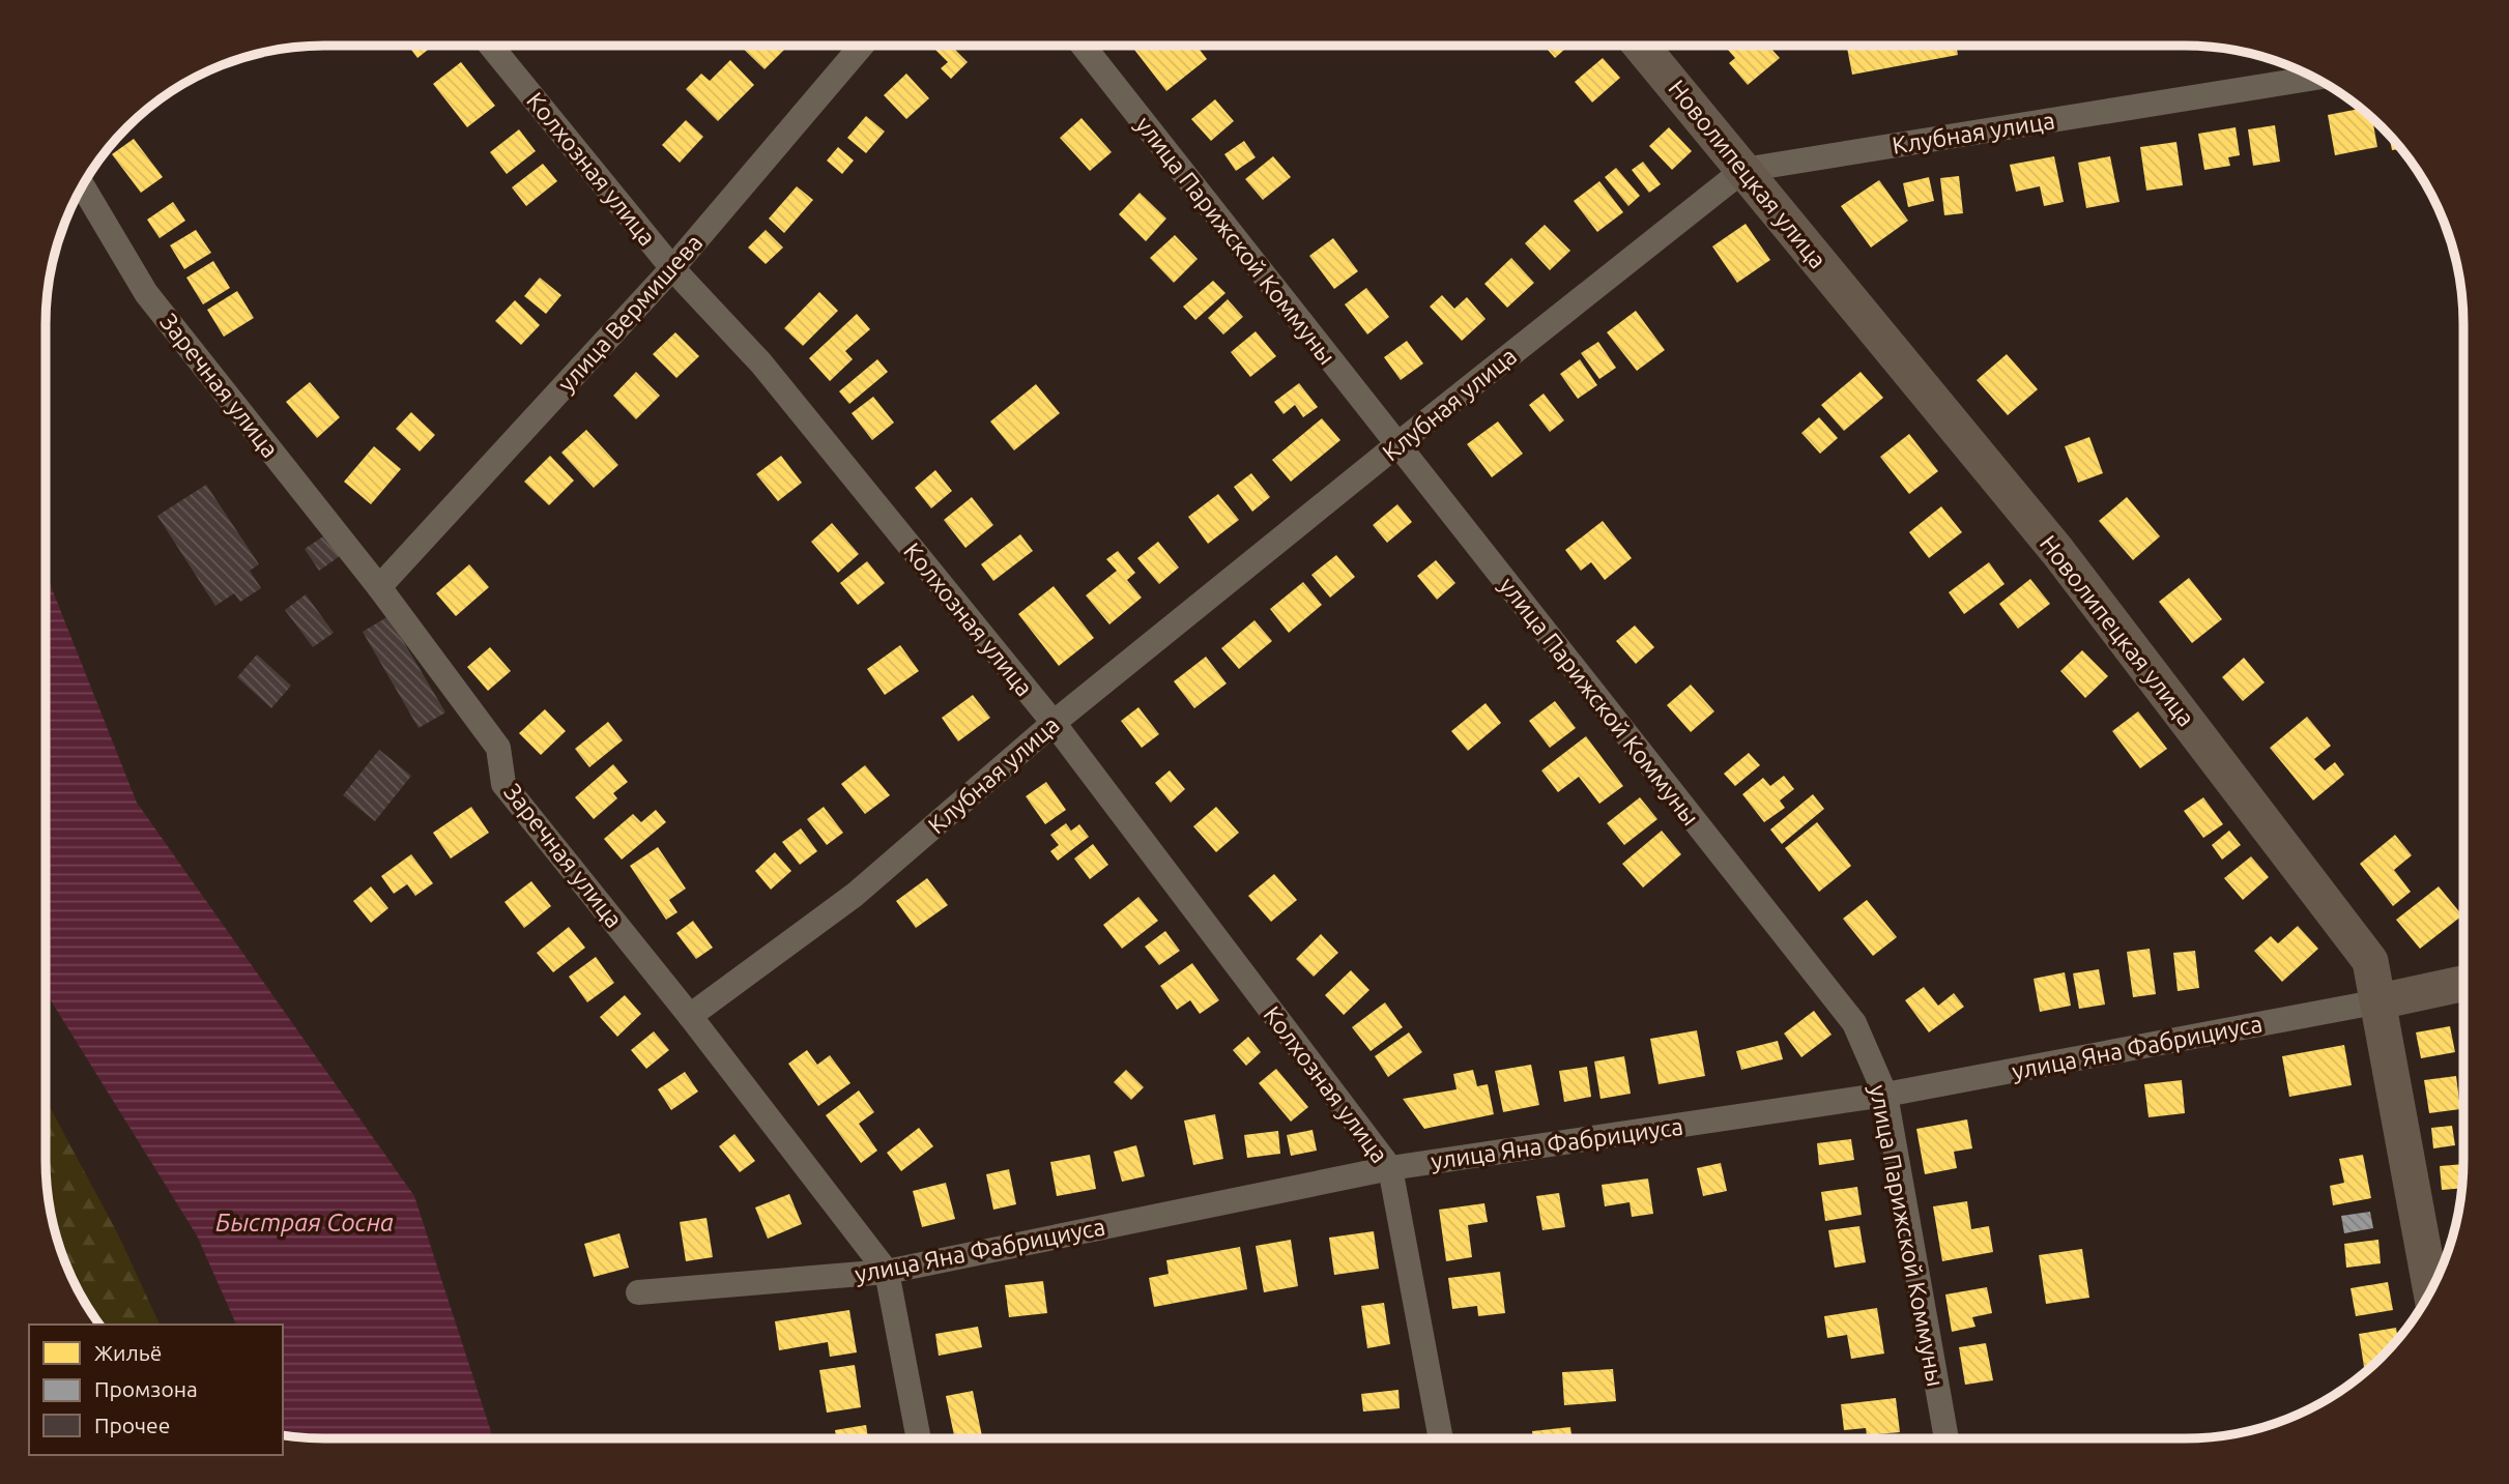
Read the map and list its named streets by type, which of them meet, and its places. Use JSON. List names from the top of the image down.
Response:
{
  "streets": {
    "street": [
      "Клубная улица",
      "Колхозная улица",
      "Новолипецкая улица",
      "улица Парижской Коммуны",
      "улица Вермишева",
      "Заречная улица",
      "улица Яна Фабрициуса"
    ]
  },
  "crossings": [
    ["Клубная улица", "Колхозная улица"],
    ["Клубная улица", "Новолипецкая улица"],
    ["Клубная улица", "улица Парижской Коммуны"],
    ["Клубная улица", "Заречная улица"],
    ["Колхозная улица", "улица Вермишева"],
    ["Колхозная улица", "улица Яна Фабрициуса"],
    ["Новолипецкая улица", "улица Яна Фабрициуса"],
    ["улица Парижской Коммуны", "улица Яна Фабрициуса"],
    ["улица Вермишева", "Заречная улица"],
    ["Заречная улица", "улица Яна Фабрициуса"]
  ],
  "water": ["Быстрая Сосна"],
  "legend": ["Жильё", "Промзона", "Прочее"]
}
